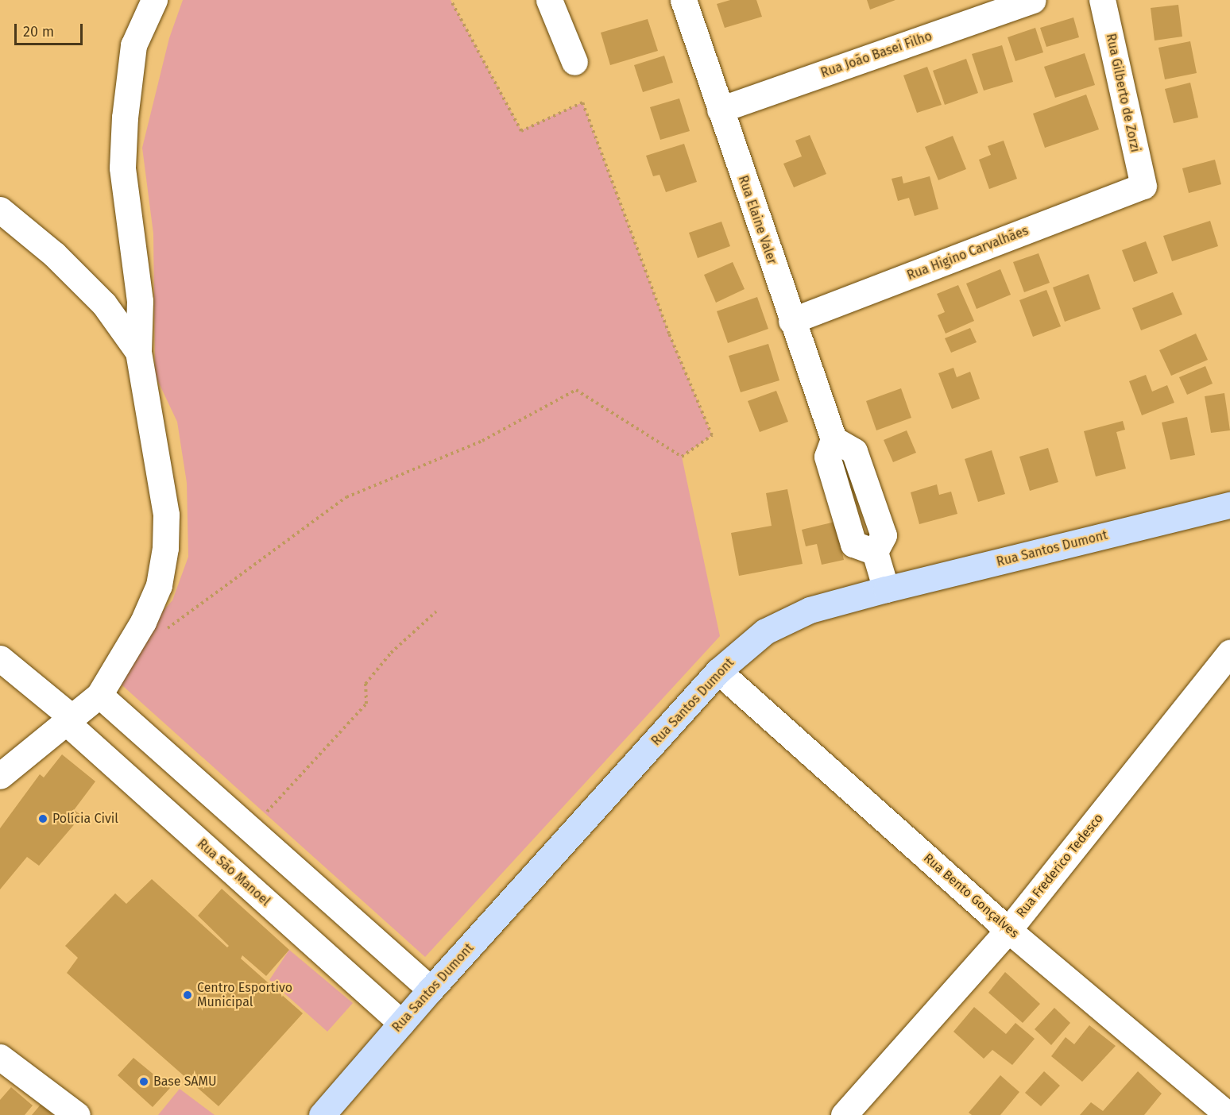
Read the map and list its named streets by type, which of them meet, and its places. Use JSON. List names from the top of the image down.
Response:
{
  "streets": {
    "main road": ["Rua Santos Dumont"],
    "street": [
      "Rua João Basei Filho",
      "Rua Gilberto de Zorzi",
      "Rua Elaine Valer",
      "Rua Higino Carvalhães",
      "Rua Frederico Tedesco",
      "Rua São Manoel",
      "Rua Bento Gonçalves"
    ]
  },
  "crossings": [
    ["Rua João Basei Filho", "Rua Elaine Valer"],
    ["Rua Gilberto de Zorzi", "Rua Higino Carvalhães"],
    ["Rua Elaine Valer", "Rua Higino Carvalhães"],
    ["Rua Elaine Valer", "Rua Santos Dumont"],
    ["Rua Santos Dumont", "Rua São Manoel"],
    ["Rua Santos Dumont", "Rua Bento Gonçalves"],
    ["Rua Frederico Tedesco", "Rua Bento Gonçalves"]
  ],
  "places": ["Polícia Civil", "Centro Esportivo Municipal", "Base SAMU"],
  "scale_bar": "20 m"
}
